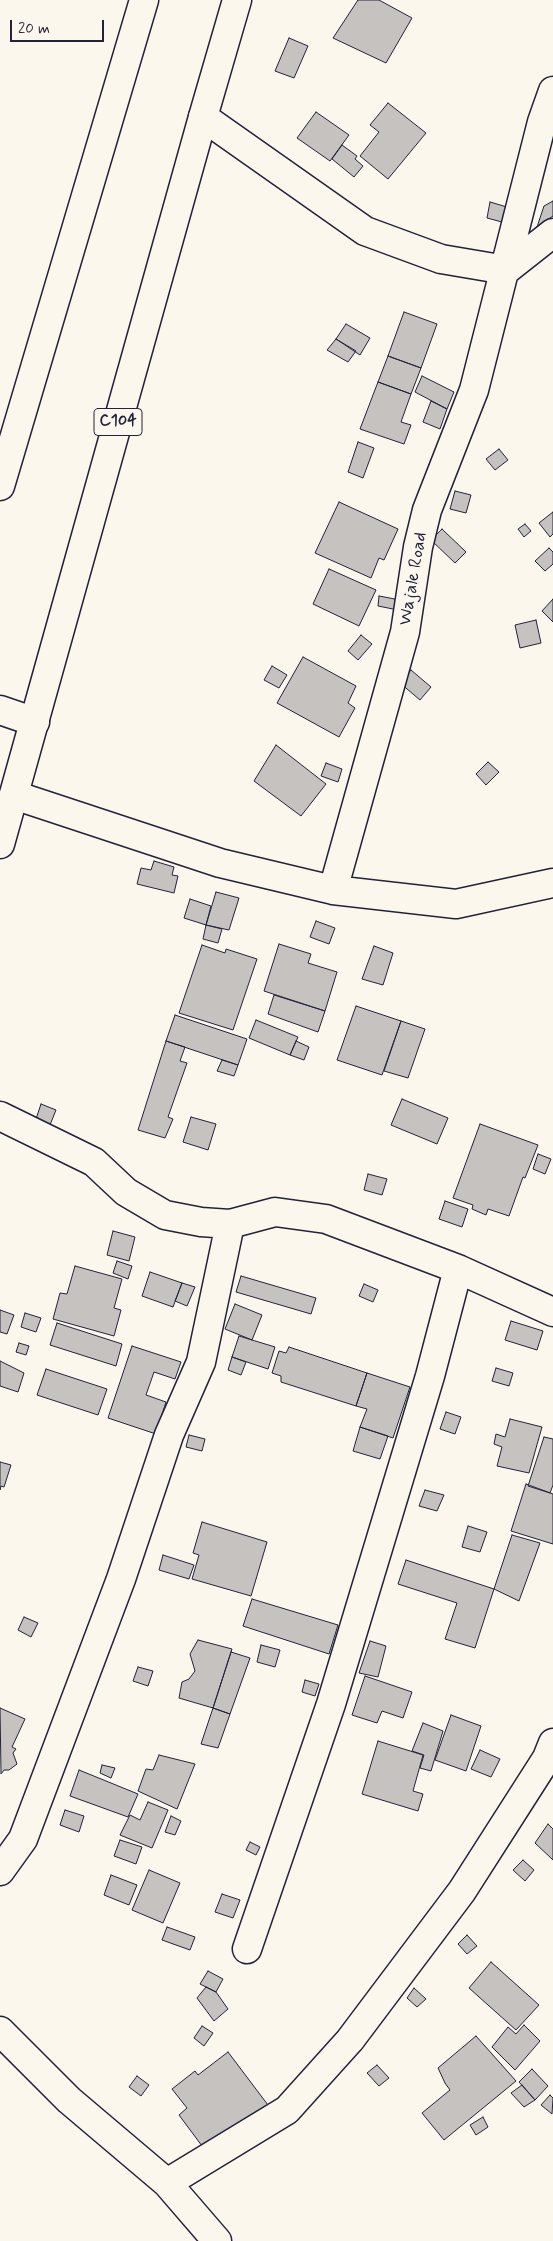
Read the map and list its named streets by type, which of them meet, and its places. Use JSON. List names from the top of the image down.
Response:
{
  "streets": {
    "main road": ["C104", "Wajale Road"]
  },
  "scale_bar": "20 m"
}
